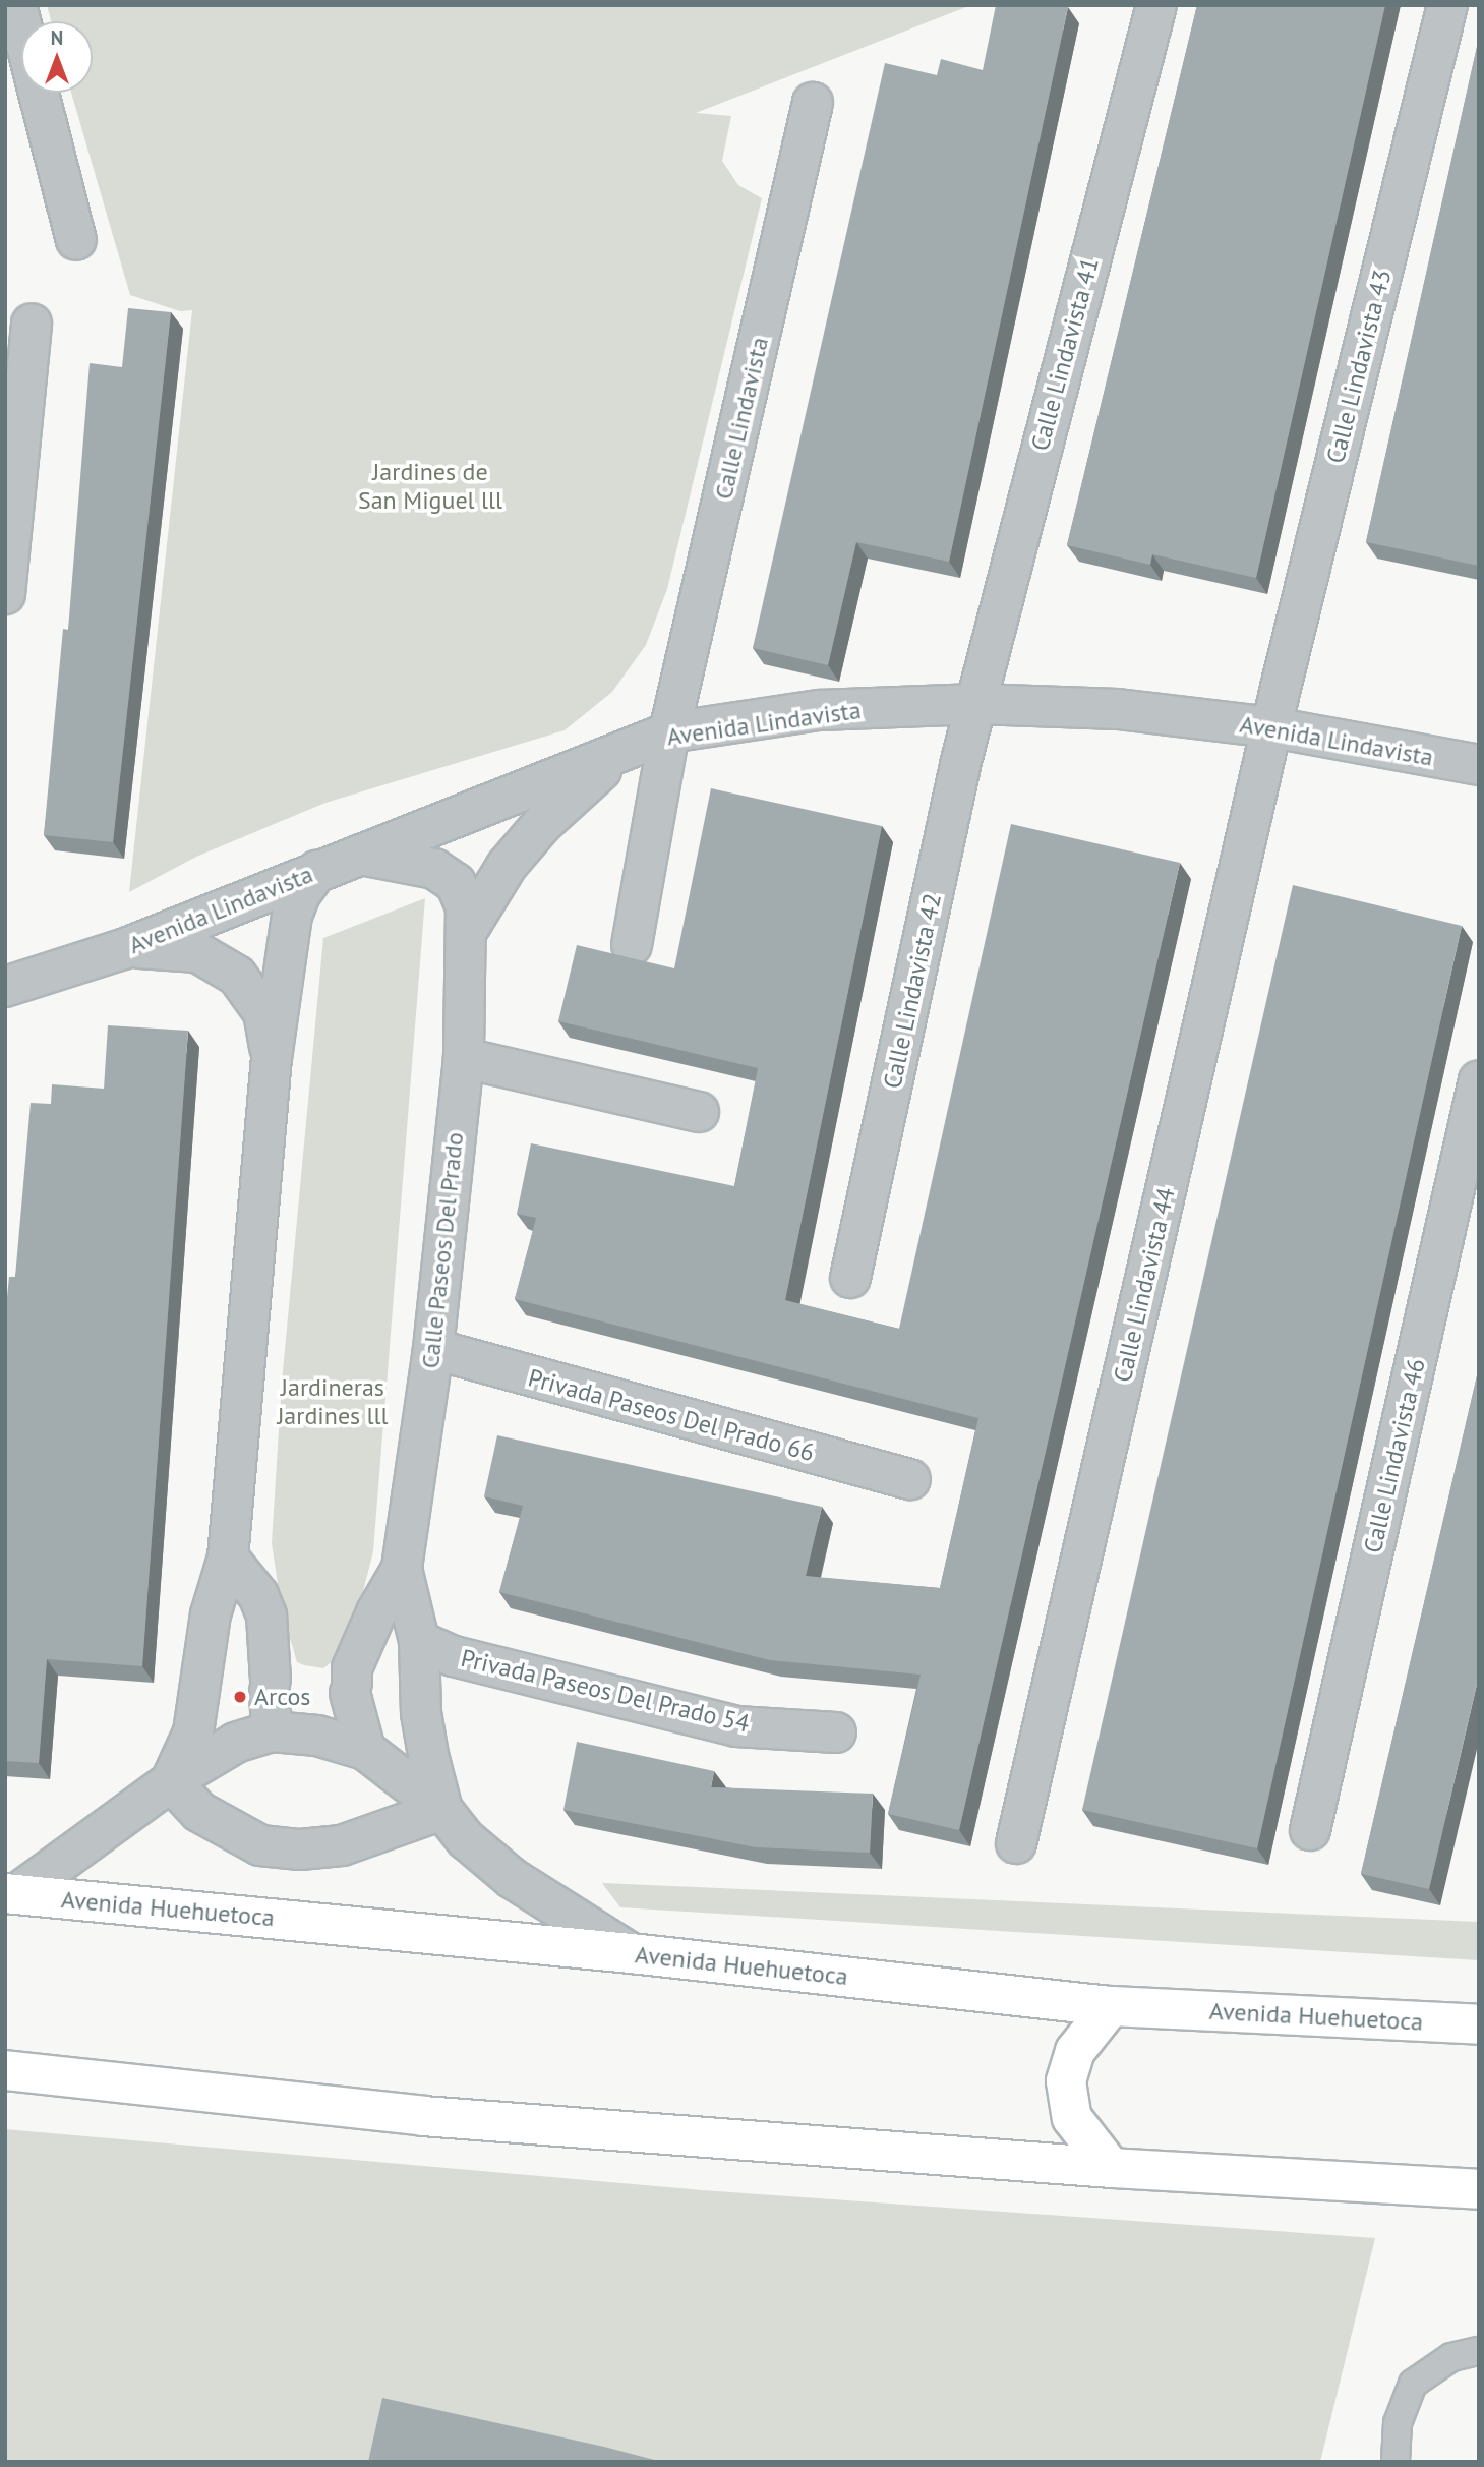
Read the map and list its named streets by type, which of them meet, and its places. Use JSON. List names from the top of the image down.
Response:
{
  "streets": {
    "main road": ["Avenida Huehuetoca"],
    "street": [
      "Calle Lindavista 41",
      "Calle Lindavista 43",
      "Calle Lindavista",
      "Avenida Lindavista",
      "Calle Lindavista 42",
      "Calle Paseos Del Prado",
      "Calle Lindavista 44",
      "Privada Paseos Del Prado 66",
      "Calle Lindavista 46",
      "Privada Paseos Del Prado 54"
    ]
  },
  "crossings": [
    ["Calle Lindavista 41", "Avenida Lindavista"],
    ["Calle Lindavista 41", "Calle Lindavista 42"],
    ["Calle Lindavista 43", "Avenida Lindavista"],
    ["Calle Lindavista 43", "Calle Lindavista 44"],
    ["Calle Lindavista", "Avenida Lindavista"],
    ["Avenida Lindavista", "Calle Lindavista 42"],
    ["Avenida Lindavista", "Calle Paseos Del Prado"],
    ["Avenida Lindavista", "Calle Lindavista 44"],
    ["Calle Paseos Del Prado", "Privada Paseos Del Prado 66"],
    ["Calle Paseos Del Prado", "Privada Paseos Del Prado 54"],
    ["Calle Paseos Del Prado", "Avenida Huehuetoca"]
  ],
  "parks": ["Jardines de San Miguel lll", "Jardineras Jardines lll"],
  "places": ["Arcos"],
  "north": "top"
}
